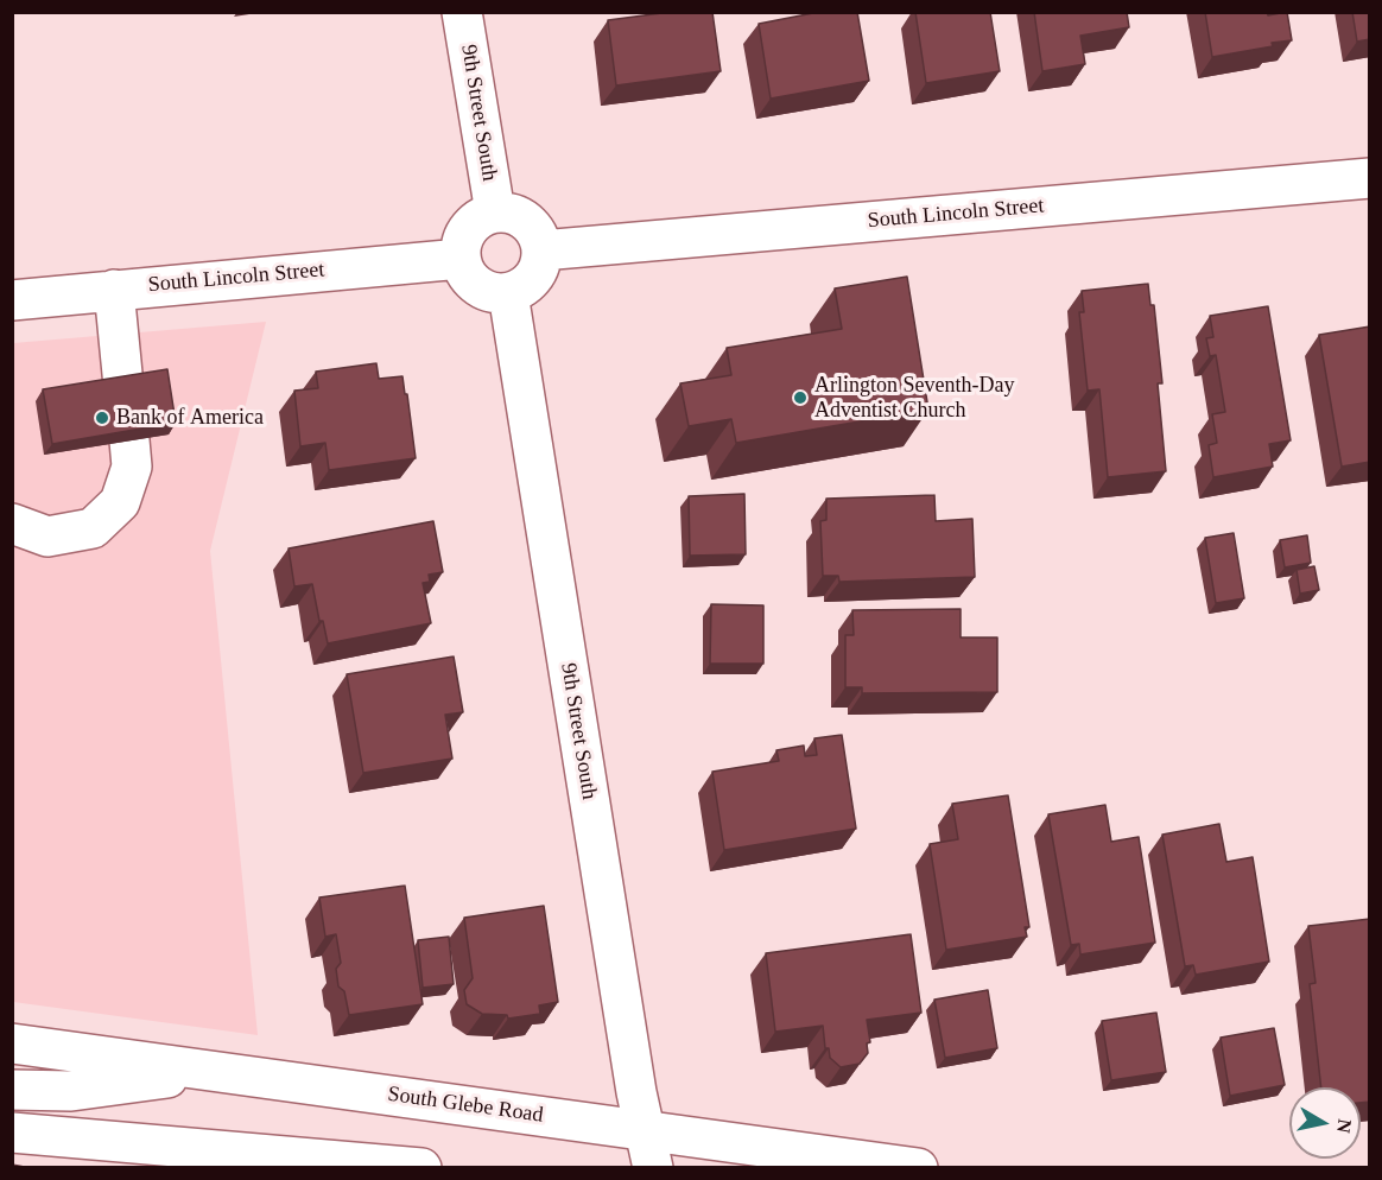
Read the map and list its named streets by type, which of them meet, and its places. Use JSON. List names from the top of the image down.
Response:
{
  "streets": {
    "street": ["9th Street South", "South Lincoln Street", "South Glebe Road"]
  },
  "crossings": [
    ["9th Street South", "South Lincoln Street"],
    ["9th Street South", "South Glebe Road"]
  ],
  "places": ["Arlington Seventh-Day Adventist Church", "Bank of America"],
  "north": "right"
}
